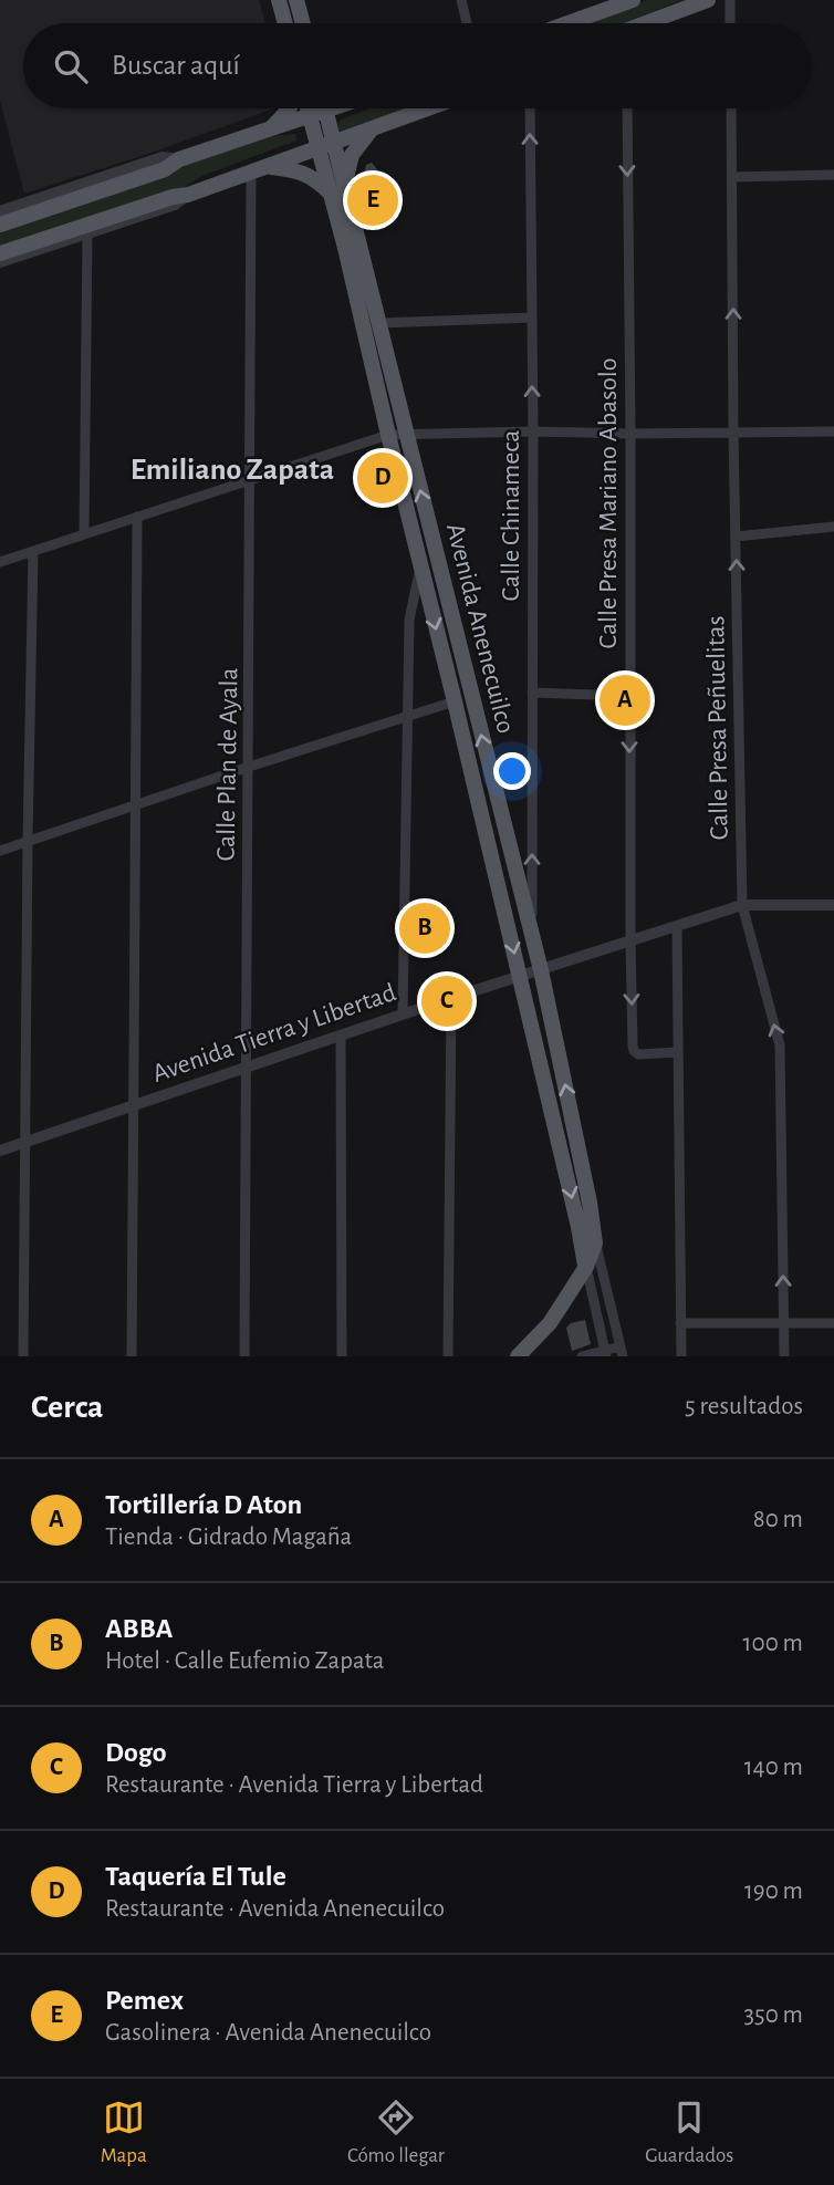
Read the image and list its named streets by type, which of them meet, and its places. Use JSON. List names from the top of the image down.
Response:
{
  "streets": {
    "main road": ["Avenida Anenecuilco"],
    "street": [
      "Calle Presa Mariano Abasolo",
      "Calle Chinameca",
      "Calle Presa Peñuelitas",
      "Calle Plan de Ayala",
      "Avenida Tierra y Libertad"
    ]
  },
  "crossings": [
    ["Calle Presa Mariano Abasolo", "Avenida Tierra y Libertad"],
    ["Calle Chinameca", "Avenida Anenecuilco"],
    ["Avenida Anenecuilco", "Avenida Tierra y Libertad"],
    ["Calle Presa Peñuelitas", "Avenida Tierra y Libertad"],
    ["Calle Plan de Ayala", "Avenida Tierra y Libertad"]
  ],
  "one_way": ["Calle Presa Mariano Abasolo", "Calle Chinameca", "Calle Presa Peñuelitas"],
  "districts": ["Emiliano Zapata"],
  "page": {
    "search": "Buscar aquí",
    "pins": [
      "E",
      "D",
      "A",
      "B",
      "C"
    ],
    "heading": ["Cerca", "5 resultados"],
    "list": [
      {
        "mark": "A",
        "name": "Tortillería D Aton",
        "note": "Tienda · Gidrado Magaña",
        "value": "80 m"
      },
      {
        "mark": "B",
        "name": "ABBA",
        "note": "Hotel · Calle Eufemio Zapata",
        "value": "100 m"
      },
      {
        "mark": "C",
        "name": "Dogo",
        "note": "Restaurante · Avenida Tierra y Libertad",
        "value": "140 m"
      },
      {
        "mark": "D",
        "name": "Taquería El Tule",
        "note": "Restaurante · Avenida Anenecuilco",
        "value": "190 m"
      },
      {
        "mark": "E",
        "name": "Pemex",
        "note": "Gasolinera · Avenida Anenecuilco",
        "value": "350 m"
      }
    ],
    "nav": ["Mapa", "Cómo llegar", "Guardados"]
  }
}
